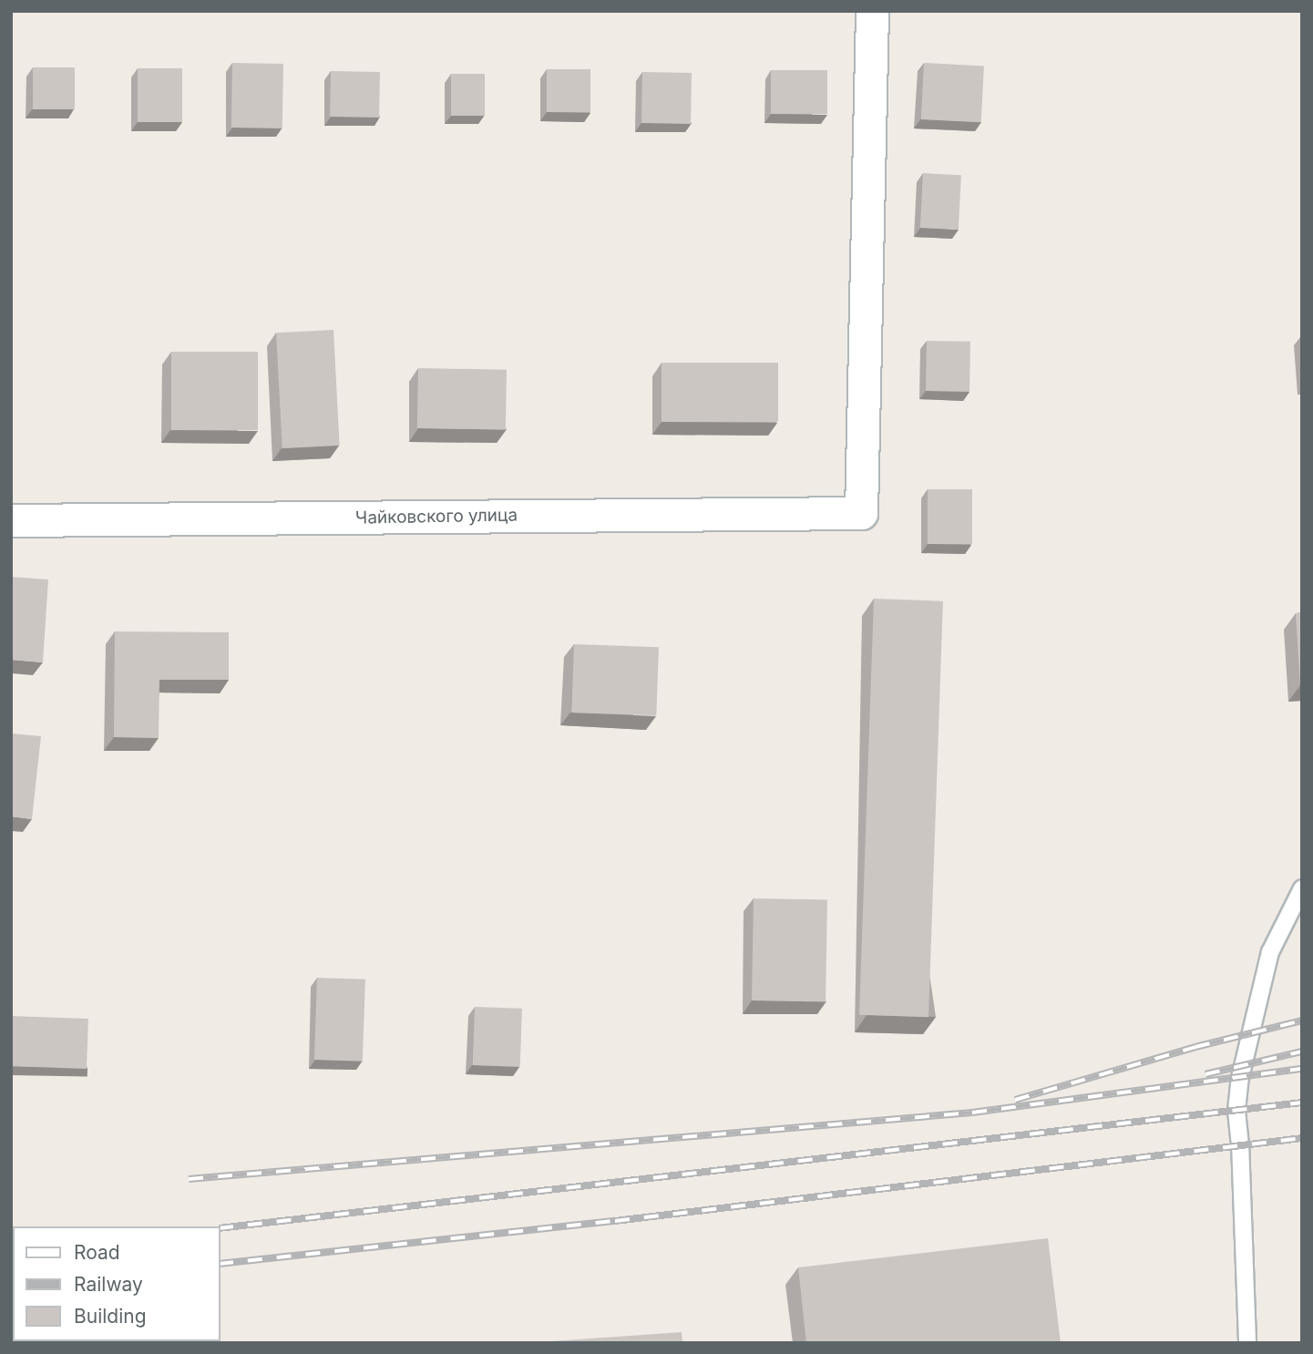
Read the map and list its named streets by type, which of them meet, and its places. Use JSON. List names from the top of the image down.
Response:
{
  "streets": {
    "street": ["Чайковского улица"]
  },
  "legend": ["Road", "Railway", "Building"]
}
